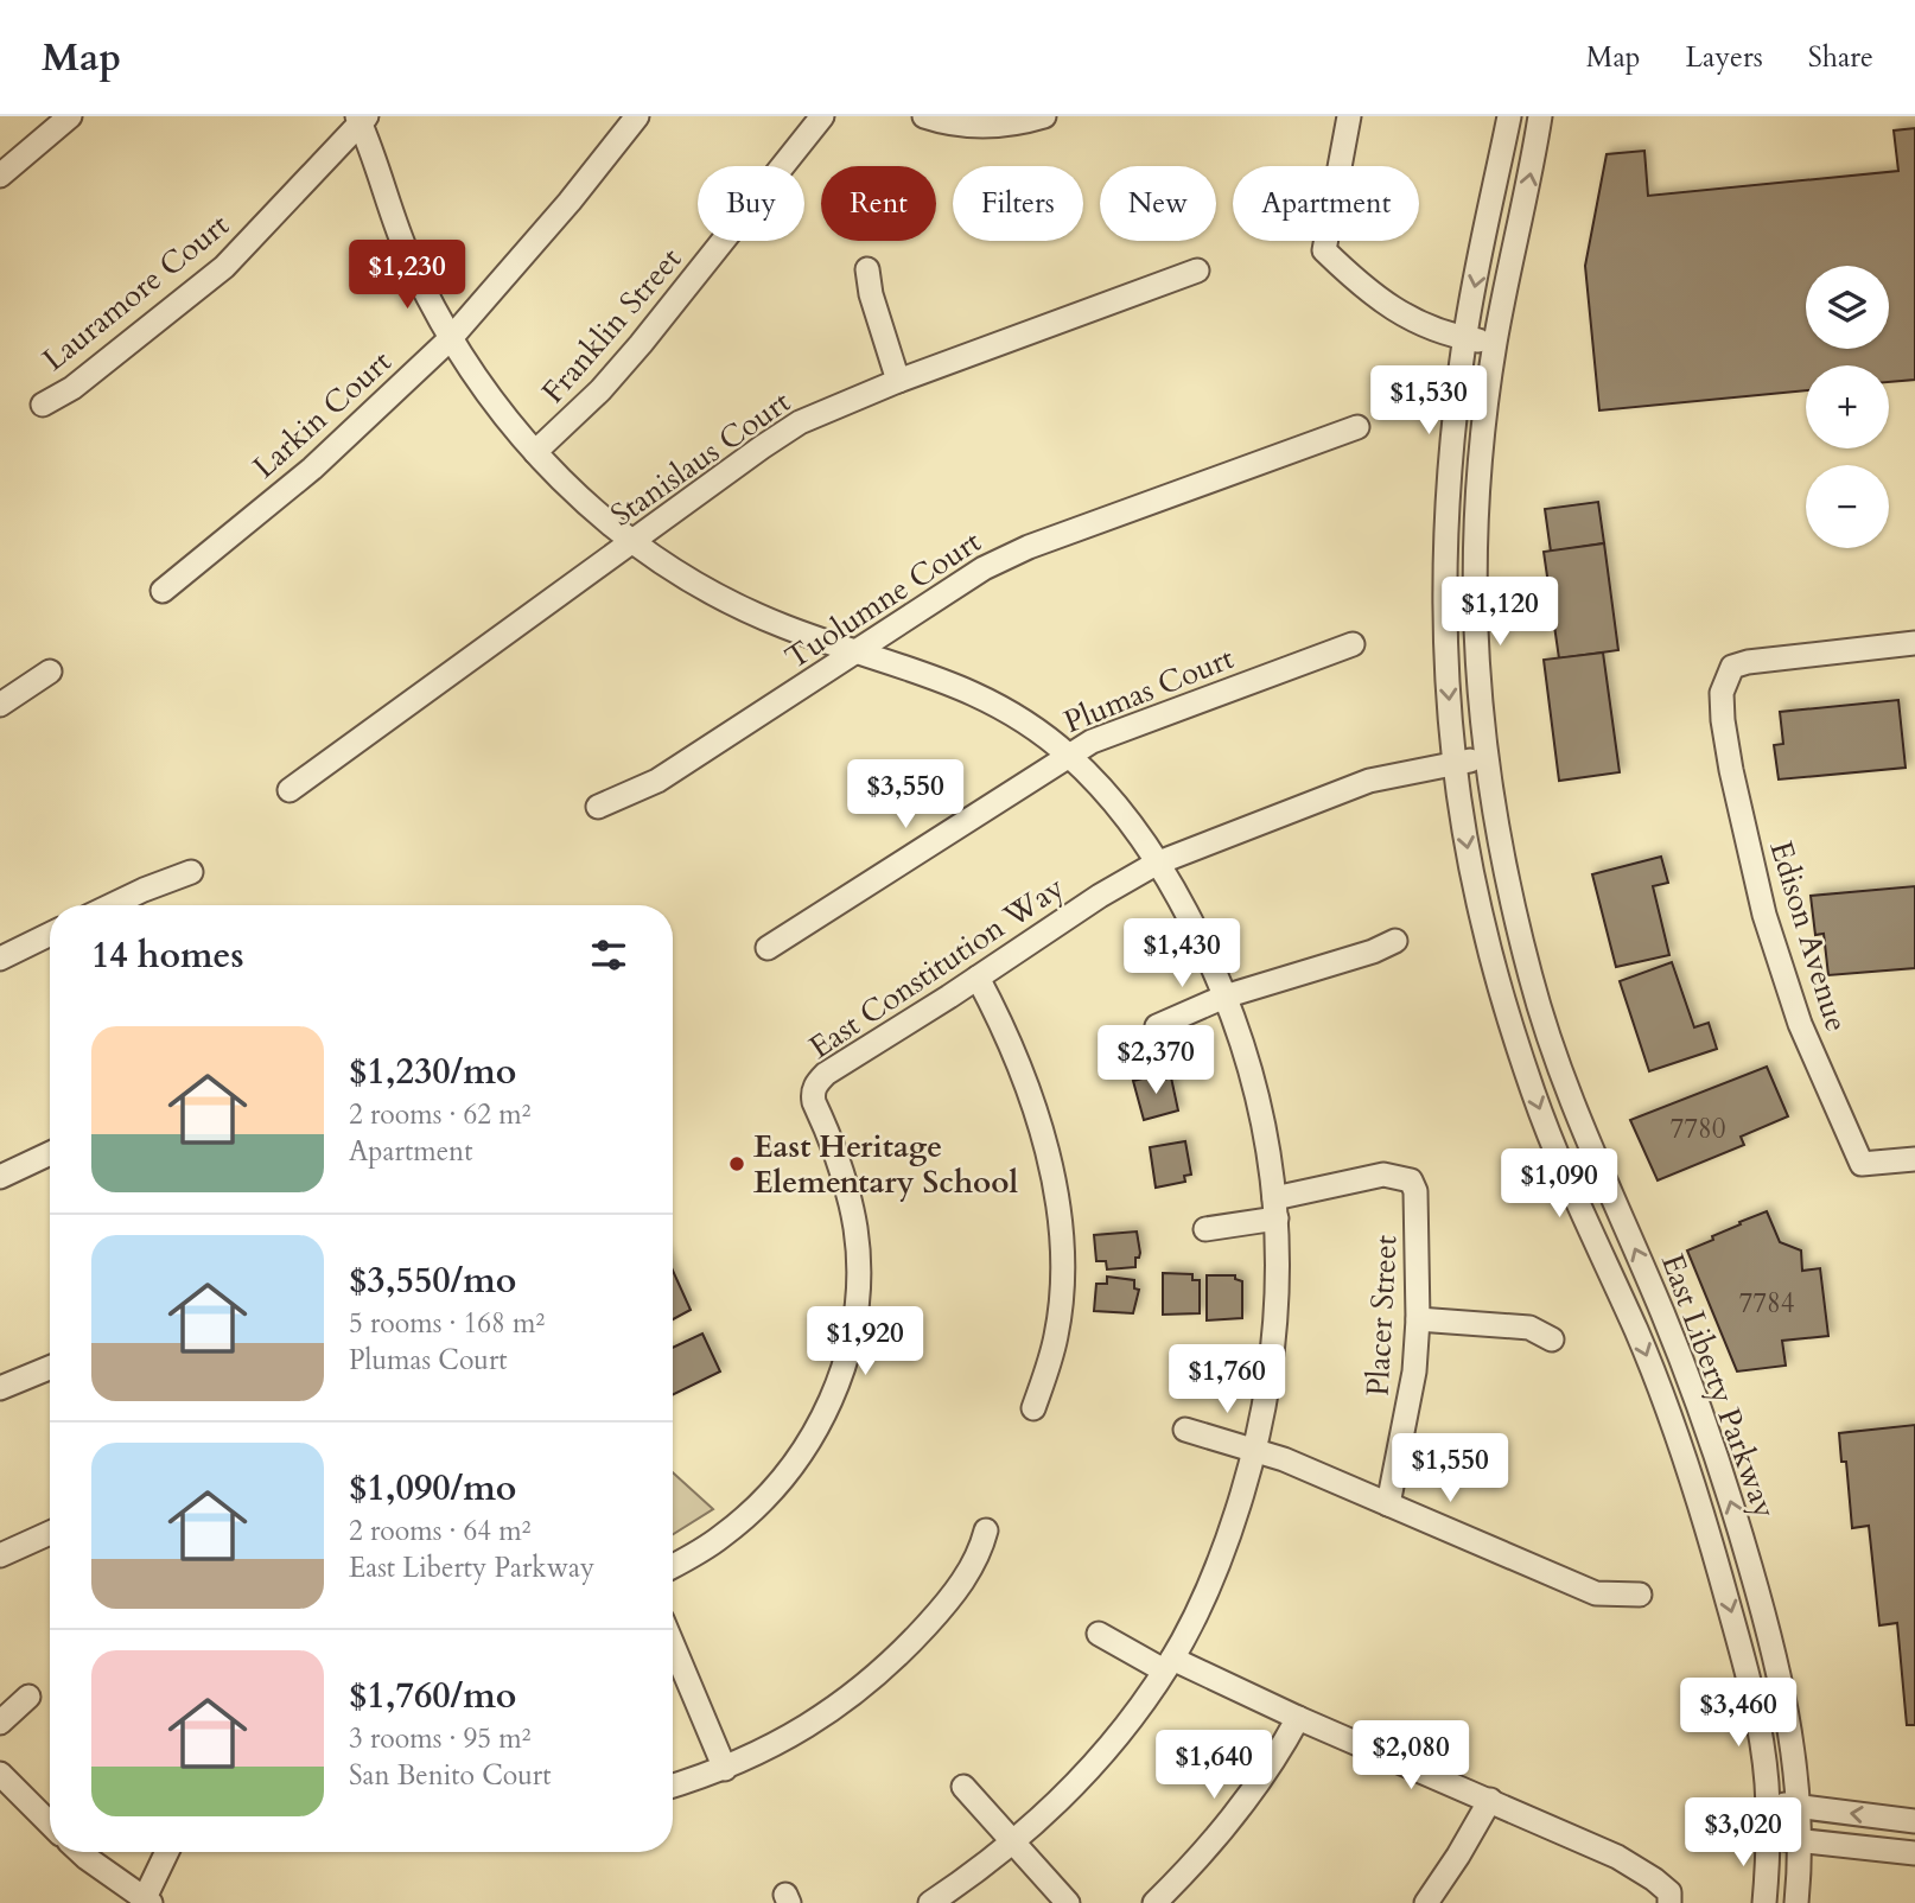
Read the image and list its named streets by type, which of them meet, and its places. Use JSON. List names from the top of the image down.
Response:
{
  "streets": {
    "street": [
      "Lauramore Court",
      "Franklin Street",
      "Larkin Court",
      "Stanislaus Court",
      "Tuolumne Court",
      "Plumas Court",
      "Edison Avenue",
      "East Constitution Way",
      "Placer Street",
      "East Liberty Parkway"
    ]
  },
  "crossings": [
    ["East Constitution Way", "East Liberty Parkway"]
  ],
  "places": ["East Heritage Elementary School"],
  "house_numbers": ["7780", "7784"],
  "page": {
    "header": "Map",
    "nav": ["Map", "Layers", "Share"],
    "chip": [
      "Buy",
      "Rent",
      "Filters",
      "New",
      "Apartment"
    ],
    "price": [
      "$1,230",
      "$1,530",
      "$1,120",
      "$3,550",
      "$1,430",
      "$2,370",
      "$1,090",
      "$1,920",
      "$1,760",
      "$1,550",
      "$3,460",
      "$2,080",
      "$1,640",
      "$3,020"
    ],
    "map_buttons": ["+", "−"],
    "heading": "14 homes",
    "list": [
      {
        "name": "$1,230/mo",
        "note": "2 rooms · 62 m² · Apartment"
      },
      {
        "name": "$3,550/mo",
        "note": "5 rooms · 168 m² · Plumas Court"
      },
      {
        "name": "$1,090/mo",
        "note": "2 rooms · 64 m² · East Liberty Parkway"
      },
      {
        "name": "$1,760/mo",
        "note": "3 rooms · 95 m² · San Benito Court"
      }
    ]
  }
}
